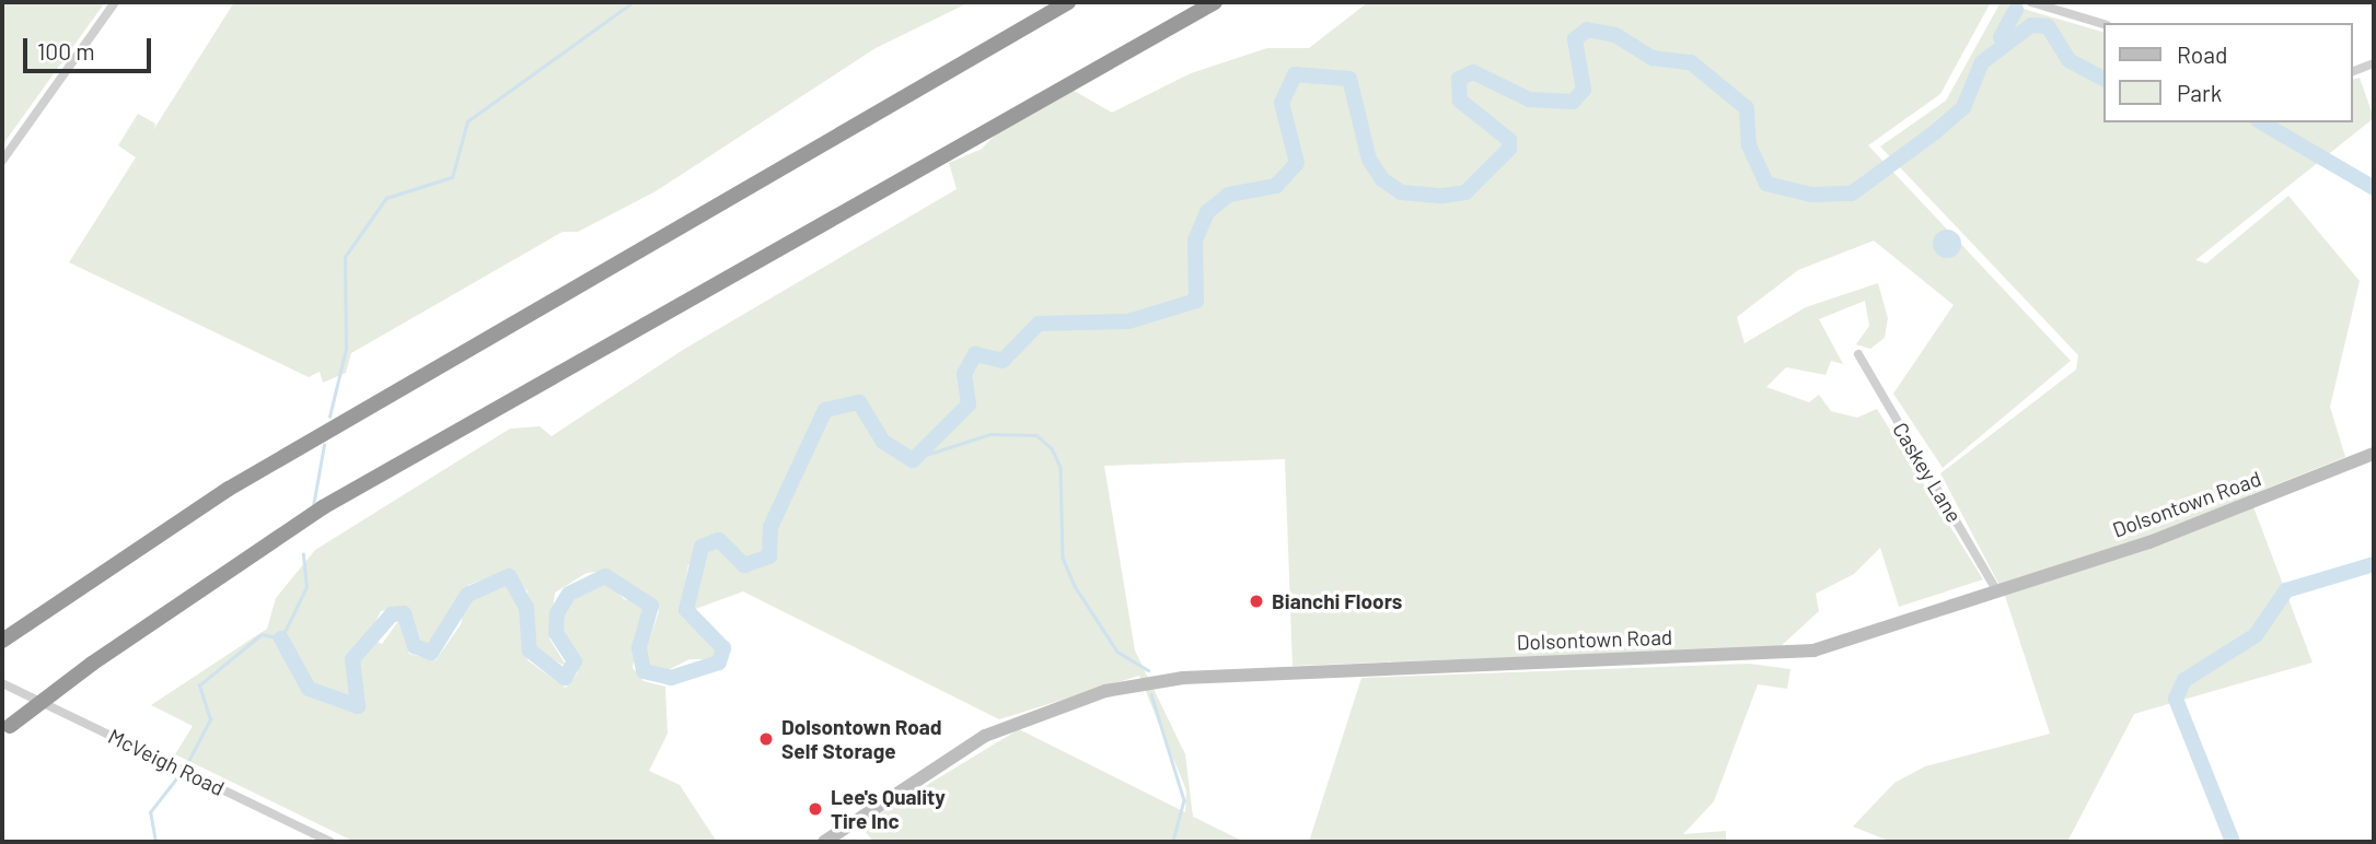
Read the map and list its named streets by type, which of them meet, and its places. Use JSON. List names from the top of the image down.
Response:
{
  "streets": {
    "street": ["Caskey Lane", "Dolsontown Road", "McVeigh Road"]
  },
  "crossings": [
    ["Caskey Lane", "Dolsontown Road"]
  ],
  "places": ["Bianchi Floors", "Dolsontown Road Self Storage", "Lee's Quality Tire Inc"],
  "legend": ["Road", "Park"],
  "scale_bar": "100 m"
}
